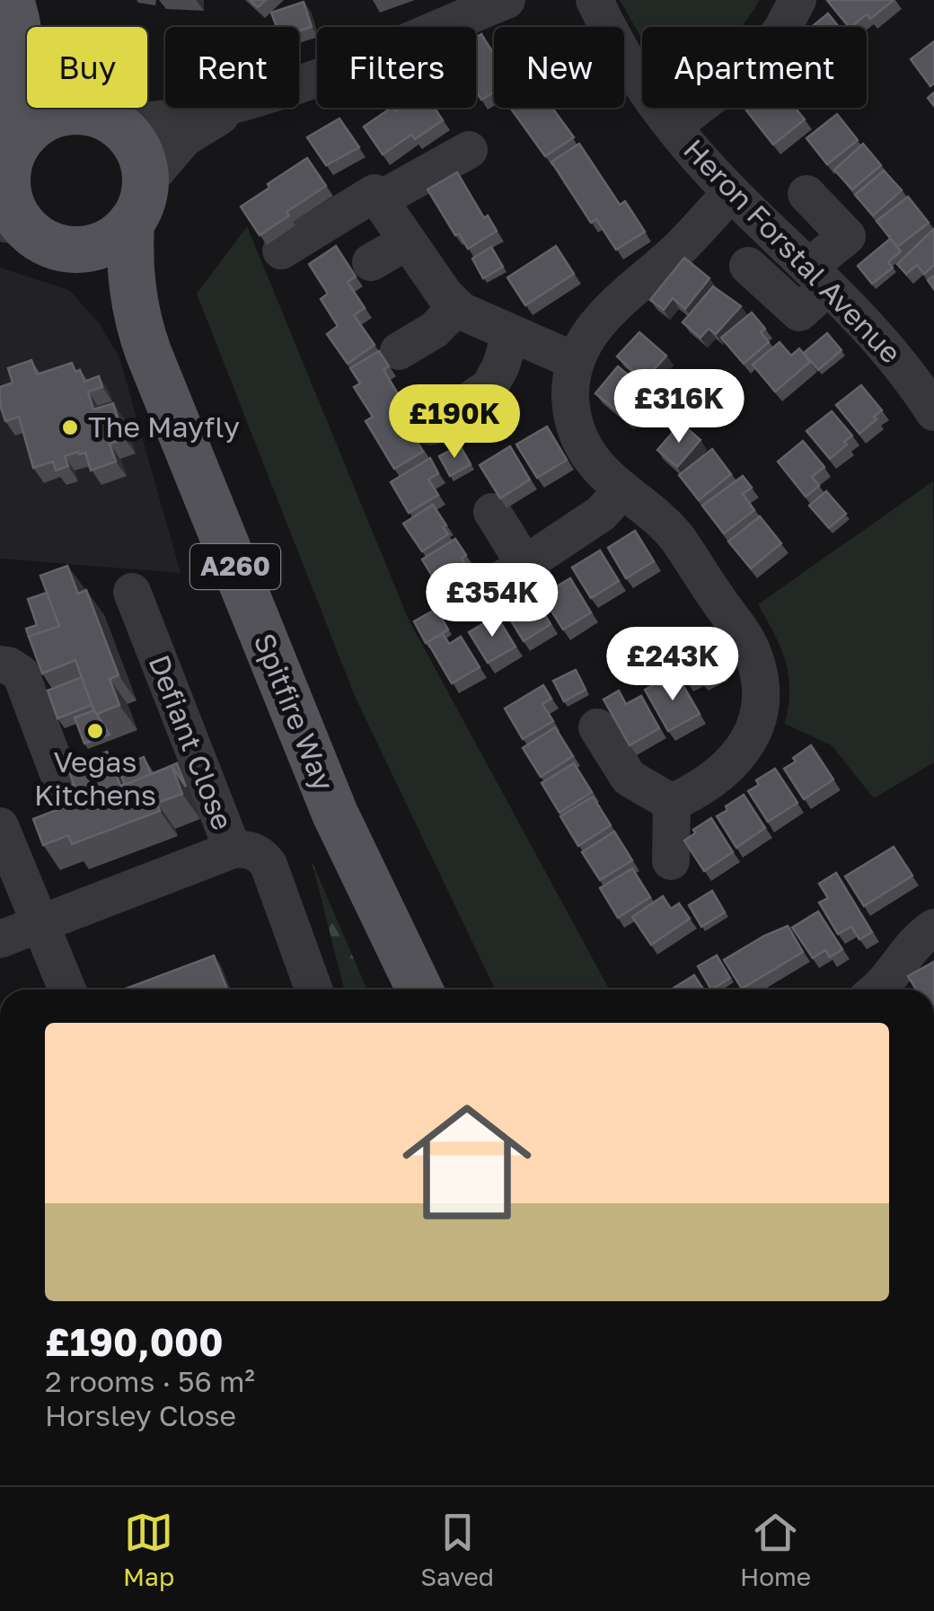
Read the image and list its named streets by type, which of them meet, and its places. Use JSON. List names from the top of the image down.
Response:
{
  "streets": {
    "main road": ["A260", "Spitfire Way"],
    "street": ["Heron Forstal Avenue", "Defiant Close"]
  },
  "places": ["The Mayfly", "Vegas Kitchens"],
  "page": {
    "chip": [
      "Buy",
      "Rent",
      "Filters",
      "New",
      "Apartment"
    ],
    "price": [
      "£316K",
      "£190K",
      "£354K",
      "£243K"
    ],
    "list": [
      {
        "name": "£190,000",
        "note": "2 rooms · 56 m² · Horsley Close"
      }
    ],
    "tabs": ["Map", "Saved", "Home"]
  }
}
